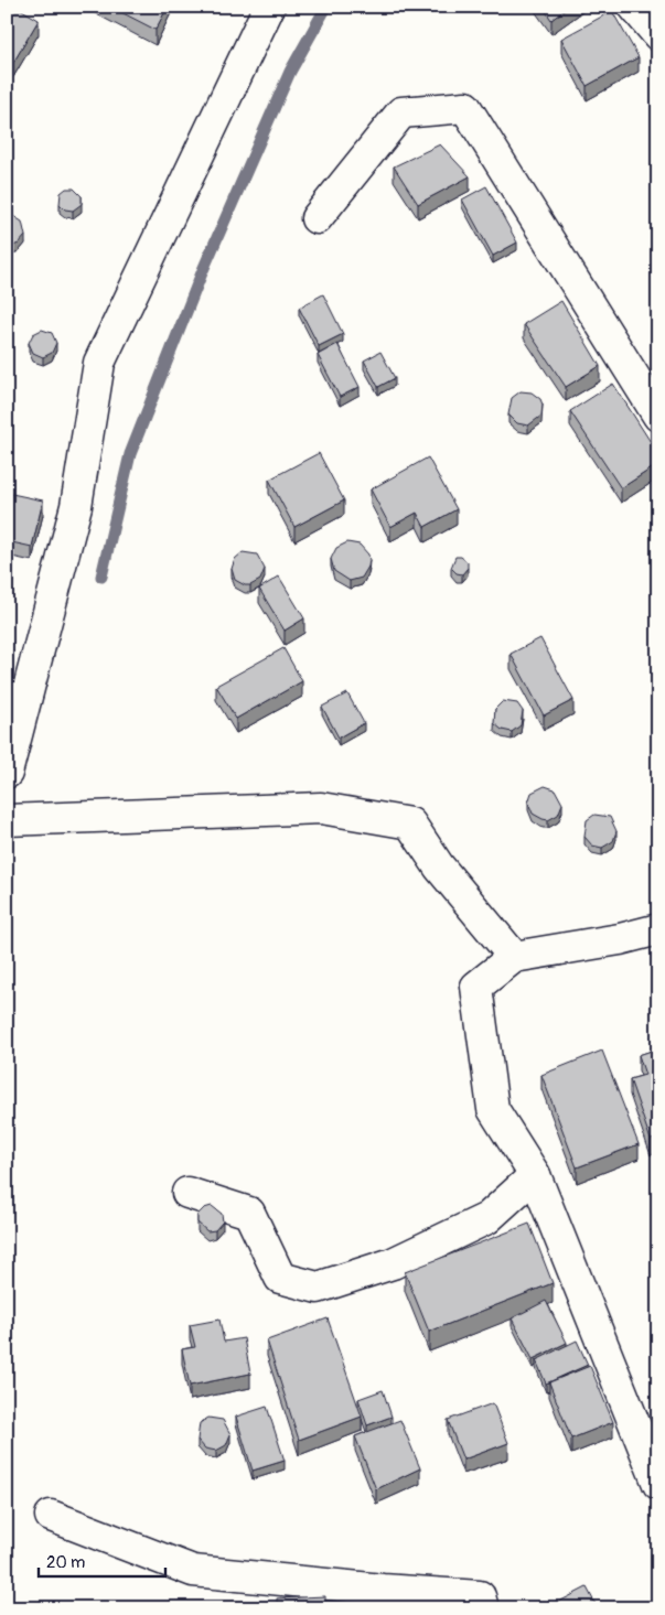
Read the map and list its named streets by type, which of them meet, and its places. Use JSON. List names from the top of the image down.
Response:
{
  "scale_bar": "20 m"
}
